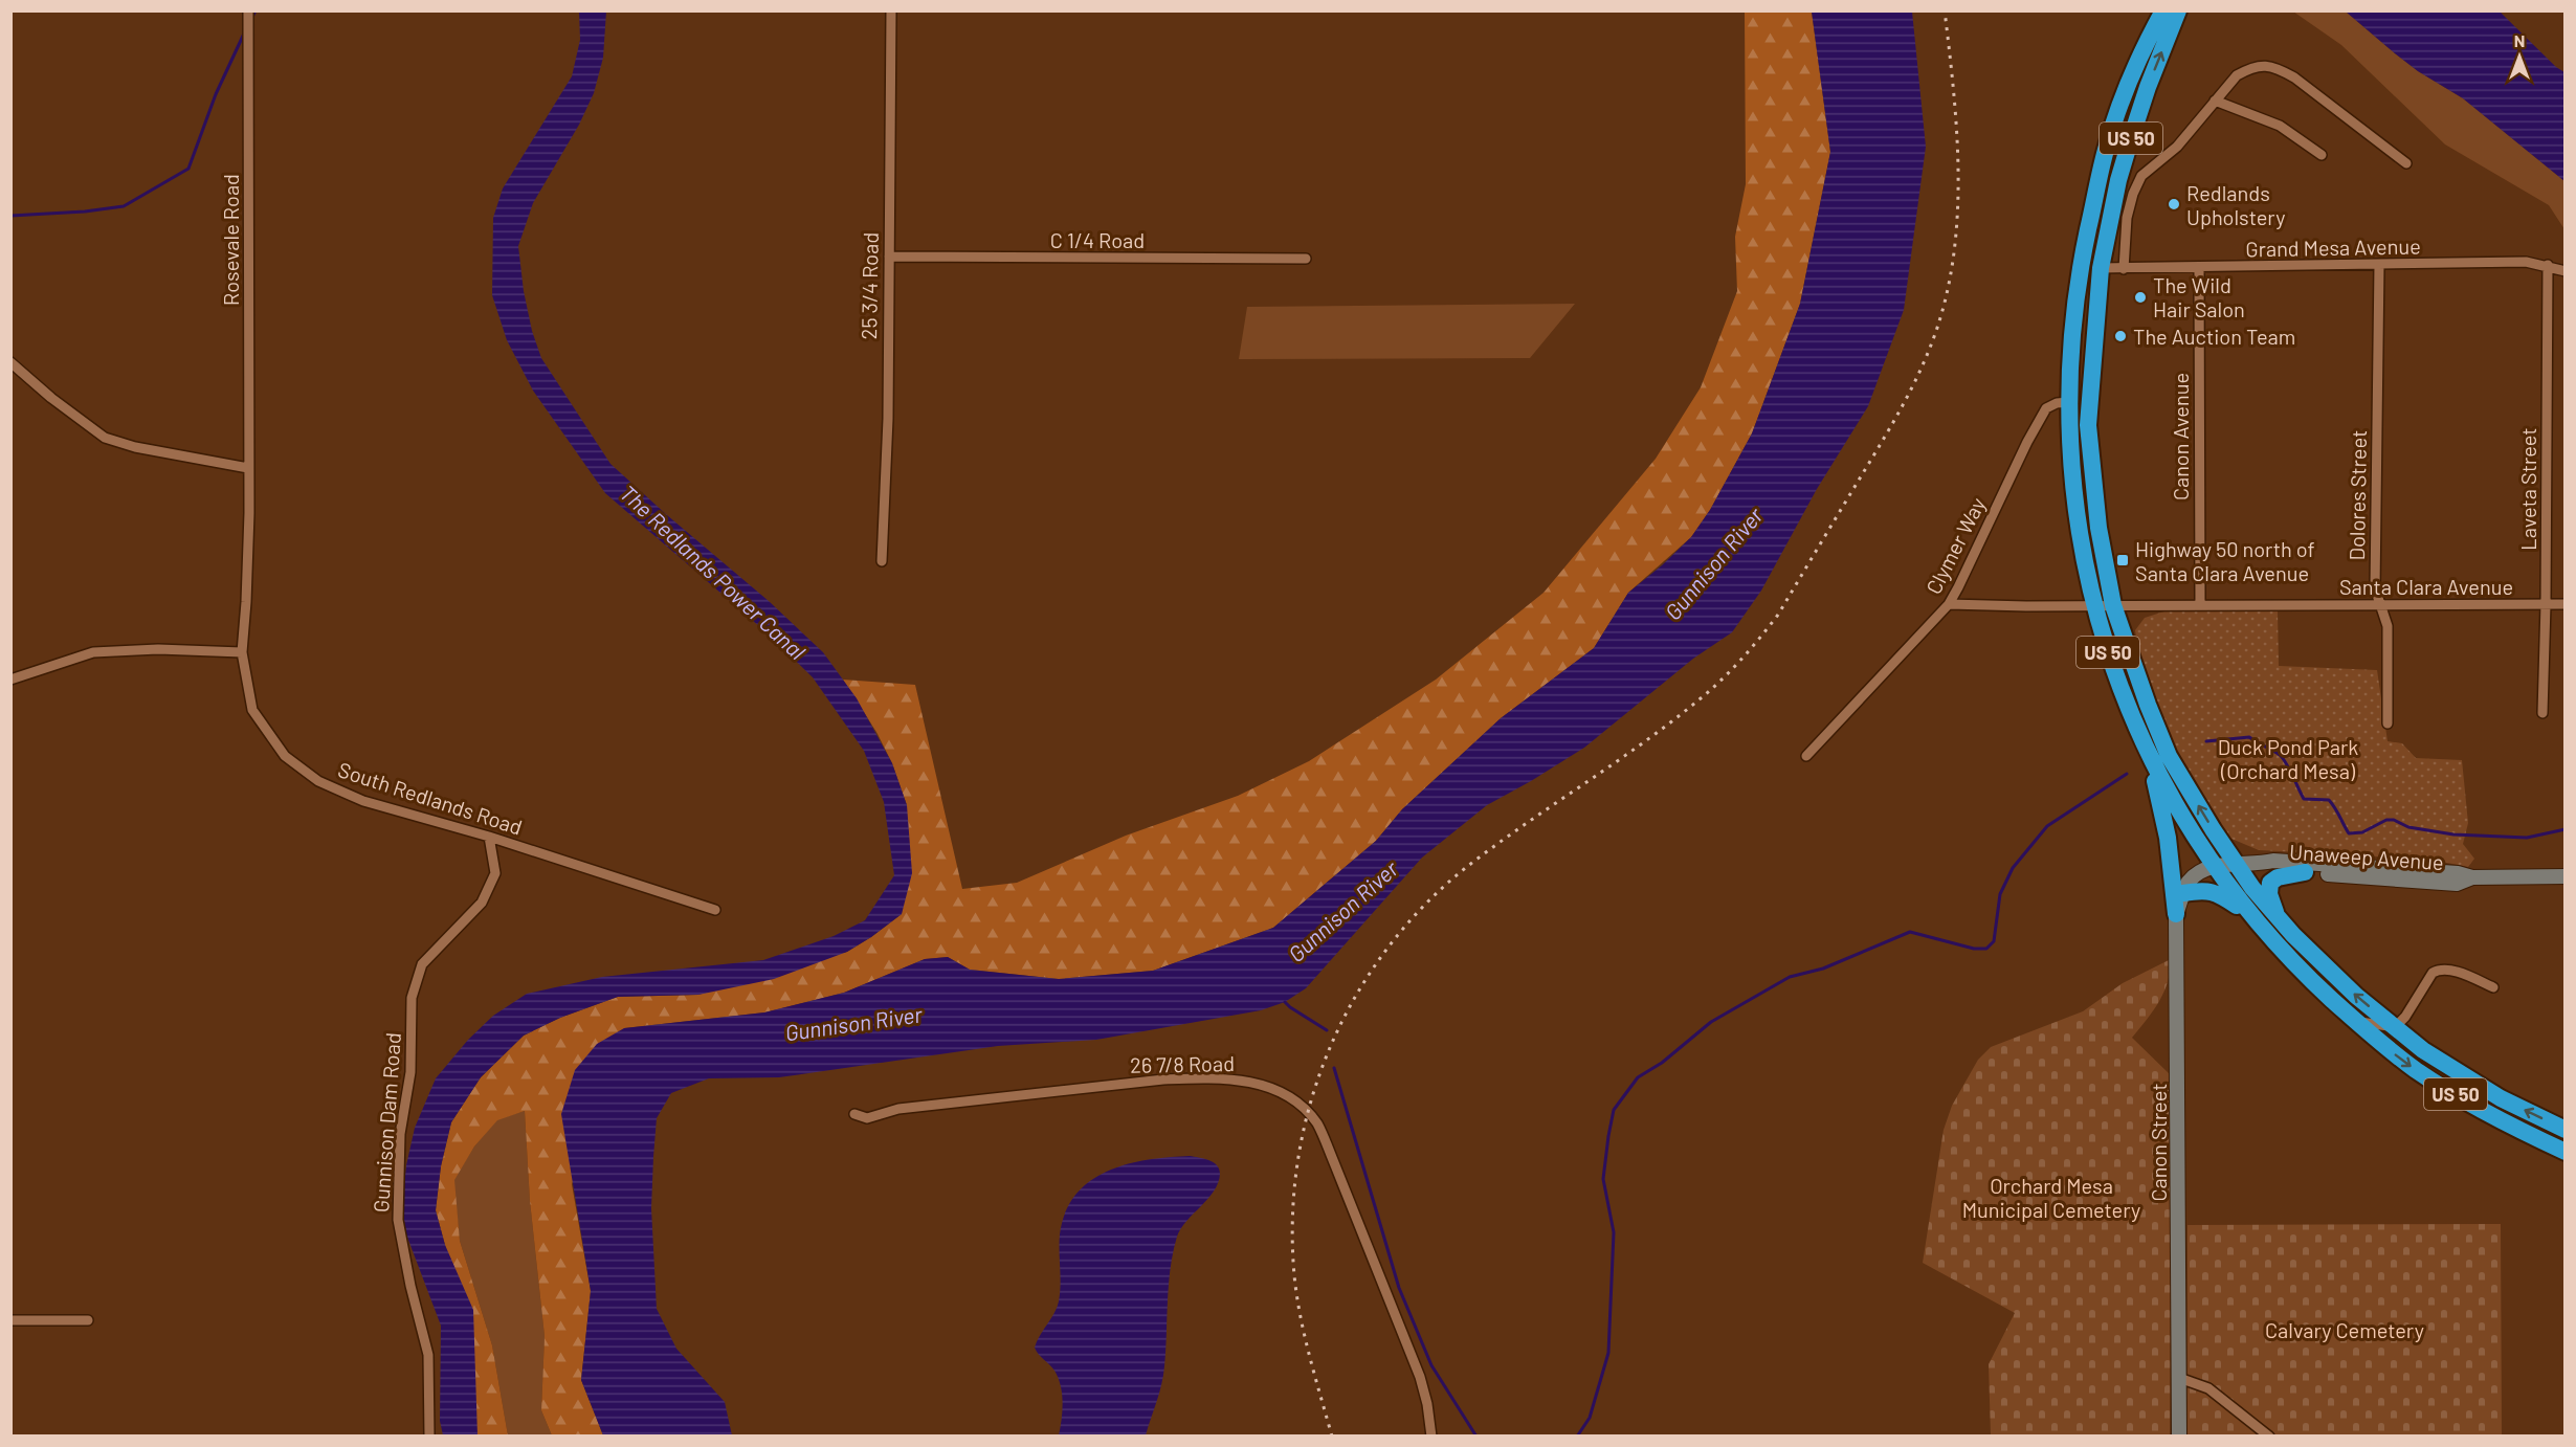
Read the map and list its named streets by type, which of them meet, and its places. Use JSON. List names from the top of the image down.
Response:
{
  "streets": {
    "highway": ["US 50"],
    "street": [
      "Rosevale Road",
      "C 1/4 Road",
      "Grand Mesa Avenue",
      "25 3/4 Road",
      "Canon Avenue",
      "Laveta Street",
      "Dolores Street",
      "Clymer Way",
      "Santa Clara Avenue",
      "South Redlands Road",
      "Unaweep Avenue",
      "26 7/8 Road",
      "Gunnison Dam Road",
      "Canon Street"
    ]
  },
  "crossings": [
    ["US 50", "Grand Mesa Avenue"],
    ["US 50", "Clymer Way"],
    ["US 50", "Santa Clara Avenue"],
    ["US 50", "Unaweep Avenue"],
    ["US 50", "Canon Street"],
    ["Rosevale Road", "South Redlands Road"],
    ["C 1/4 Road", "25 3/4 Road"],
    ["Grand Mesa Avenue", "Canon Avenue"],
    ["Grand Mesa Avenue", "Laveta Street"],
    ["Grand Mesa Avenue", "Dolores Street"],
    ["Canon Avenue", "Santa Clara Avenue"],
    ["Laveta Street", "Santa Clara Avenue"],
    ["Dolores Street", "Santa Clara Avenue"],
    ["Clymer Way", "Santa Clara Avenue"],
    ["South Redlands Road", "Gunnison Dam Road"],
    ["Unaweep Avenue", "Canon Street"]
  ],
  "water": ["Gunnison River", "The Redlands Power Canal"],
  "parks": ["Duck Pond Park (Orchard Mesa)", "Orchard Mesa Municipal Cemetery", "Calvary Cemetery"],
  "places": {
    "other": ["Redlands Upholstery", "The Wild Hair Salon", "The Auction Team"],
    "transit": ["Highway 50 north of Santa Clara Avenue"]
  },
  "north": "top"
}
